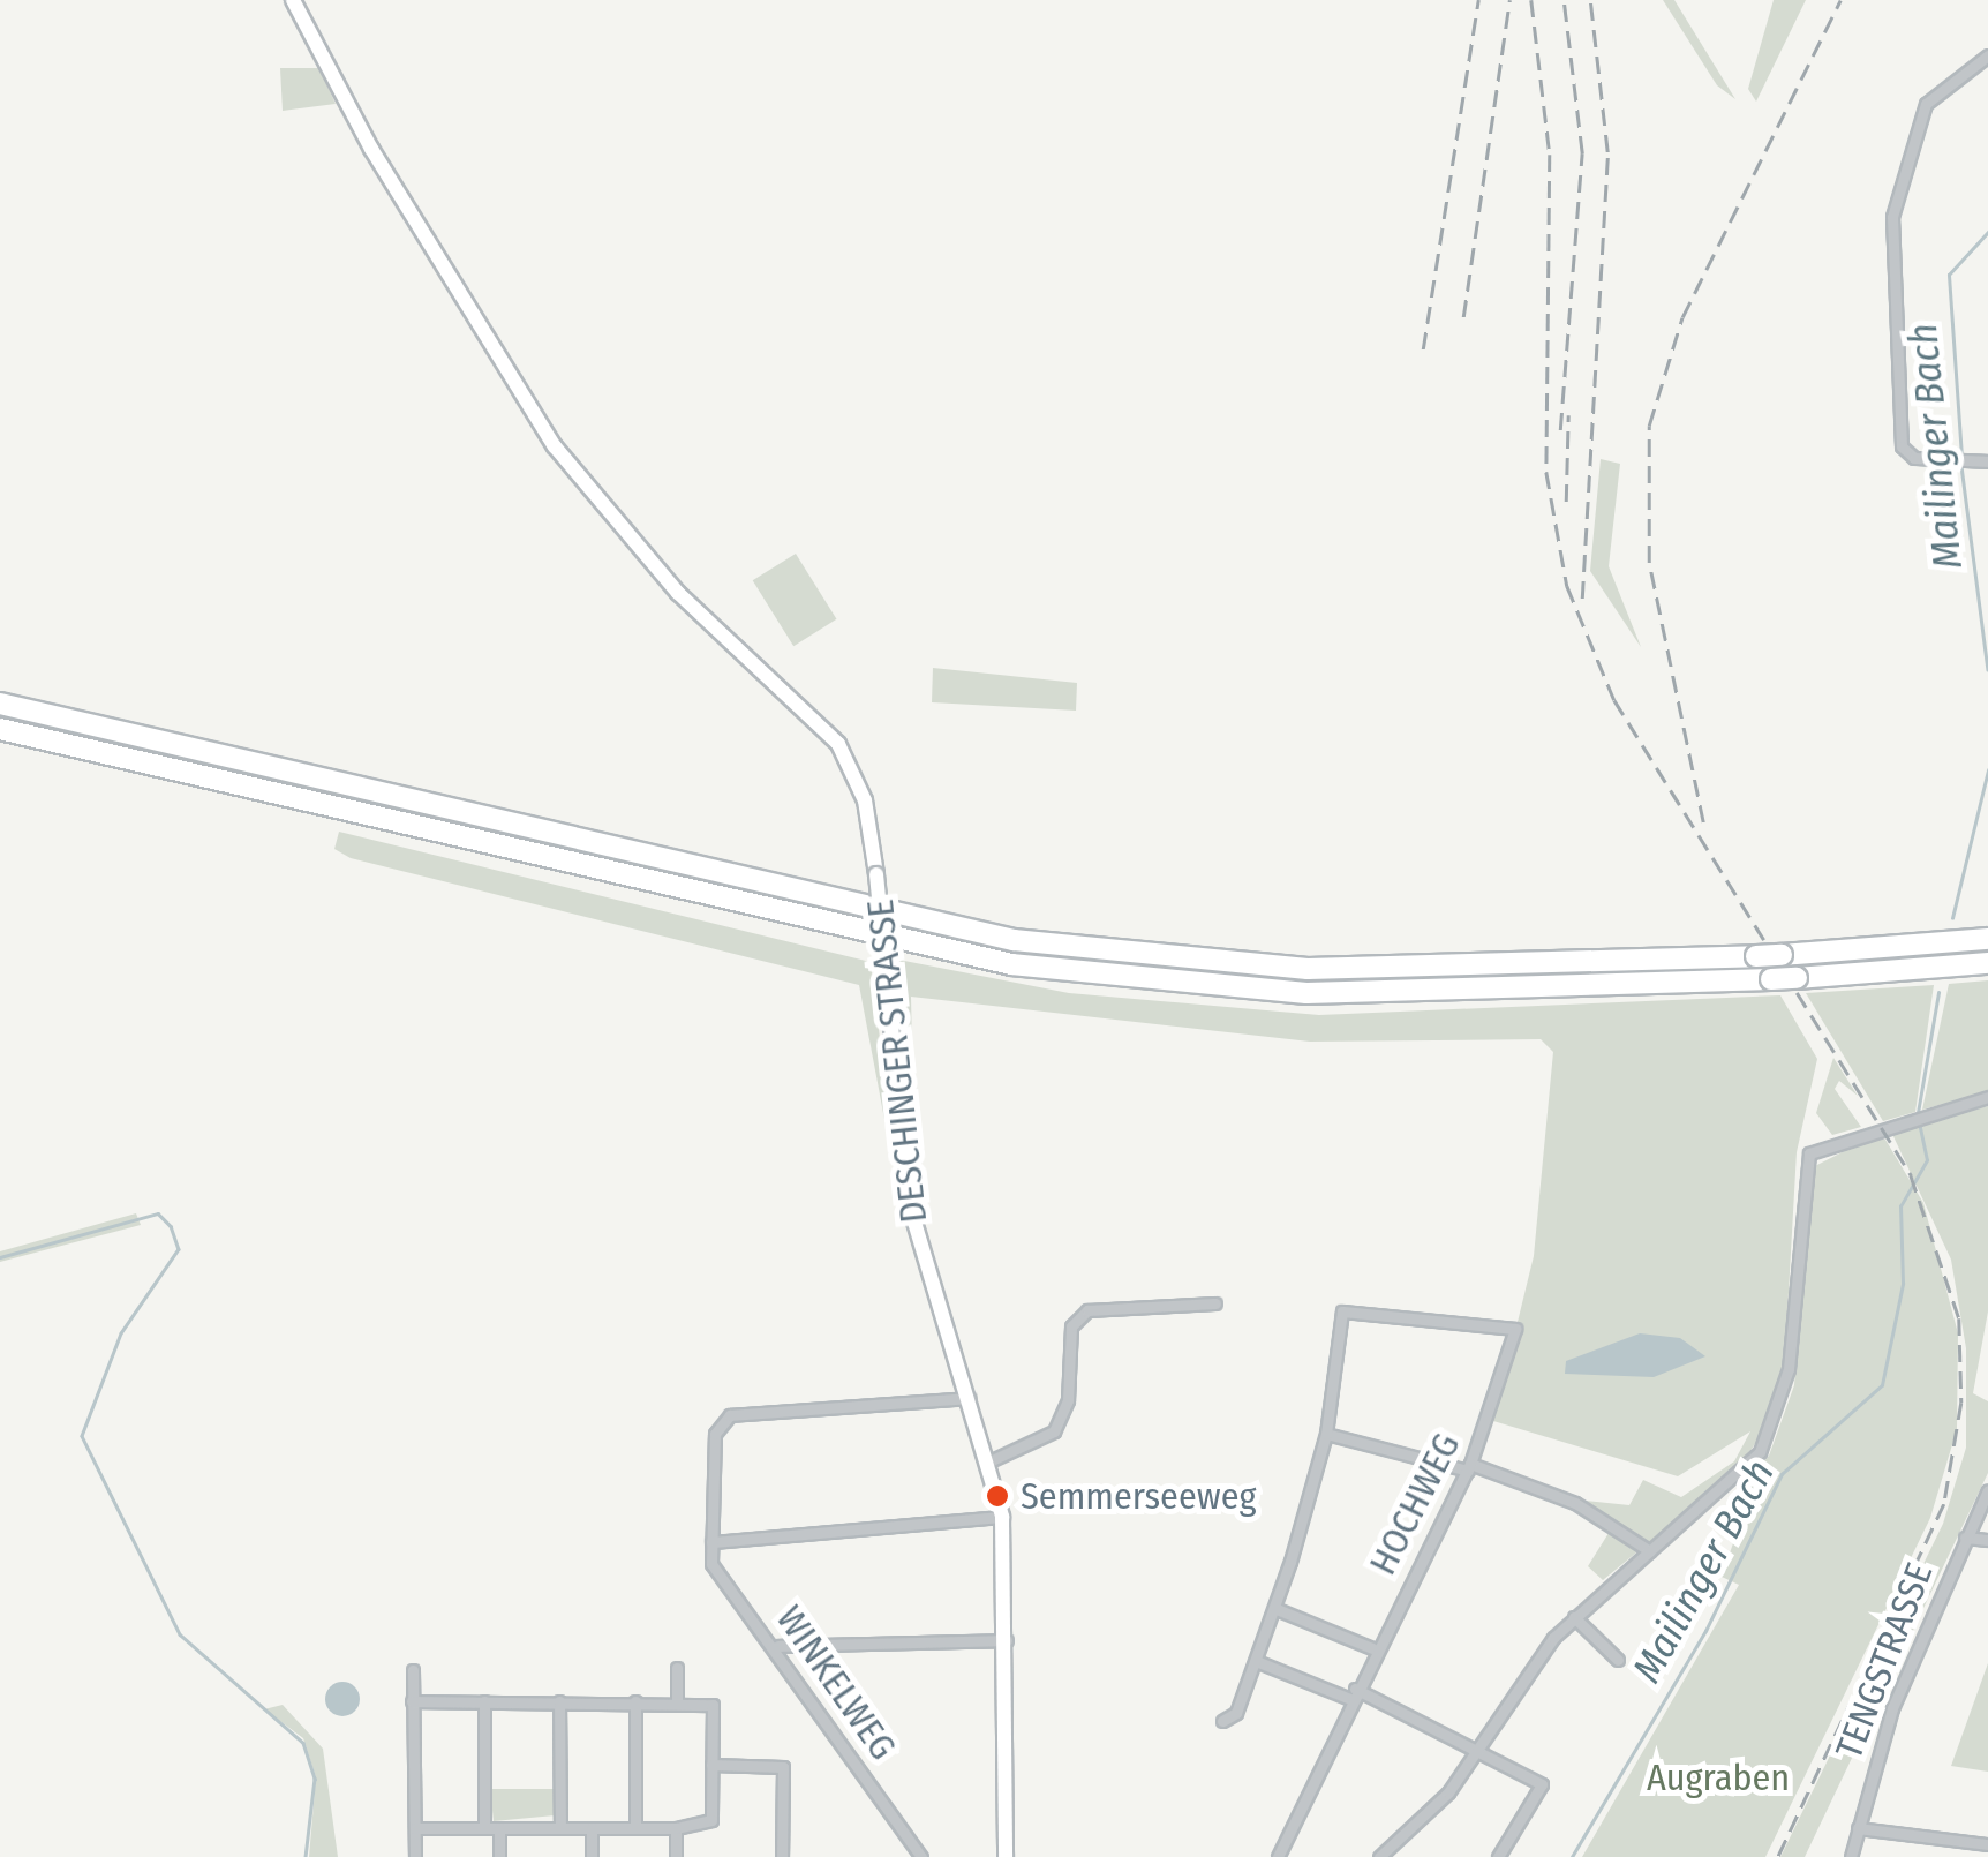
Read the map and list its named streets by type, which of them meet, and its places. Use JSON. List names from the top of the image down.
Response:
{
  "streets": {
    "street": [
      "DESCHINGER STRASSE",
      "HOCHWEG",
      "TENGSTRASSE",
      "WINKELWEG"
    ]
  },
  "water": ["Mailinger Bach"],
  "parks": ["Augraben"],
  "places": ["Semmerseeweg"]
}
